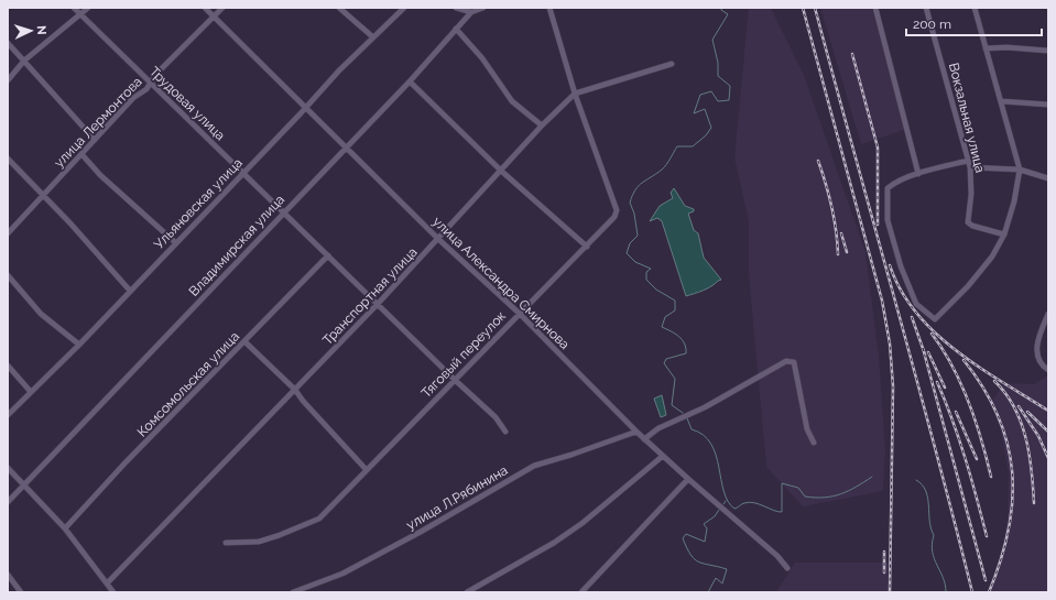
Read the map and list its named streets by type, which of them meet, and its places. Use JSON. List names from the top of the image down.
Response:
{
  "streets": {
    "street": [
      "Трудовая улица",
      "Вокзальная улица",
      "улица Лермонтова",
      "Ульяновская улица",
      "Владимирская улица",
      "улица Александра Смирнова",
      "Транспортная улица",
      "Тяговый переулок",
      "Комсомольская улица",
      "улица Л.Рябинина"
    ]
  },
  "crossings": [
    ["Трудовая улица", "улица Лермонтова"],
    ["Трудовая улица", "Ульяновская улица"],
    ["Трудовая улица", "Владимирская улица"],
    ["Трудовая улица", "Транспортная улица"],
    ["Трудовая улица", "Тяговый переулок"],
    ["Трудовая улица", "Комсомольская улица"],
    ["улица Лермонтова", "улица Александра Смирнова"],
    ["Ульяновская улица", "улица Александра Смирнова"],
    ["Владимирская улица", "улица Александра Смирнова"],
    ["улица Александра Смирнова", "Транспортная улица"],
    ["улица Александра Смирнова", "Тяговый переулок"],
    ["улица Александра Смирнова", "улица Л.Рябинина"],
    ["Транспортная улица", "Тяговый переулок"]
  ],
  "scale_bar": "200 m",
  "north": "right"
}
